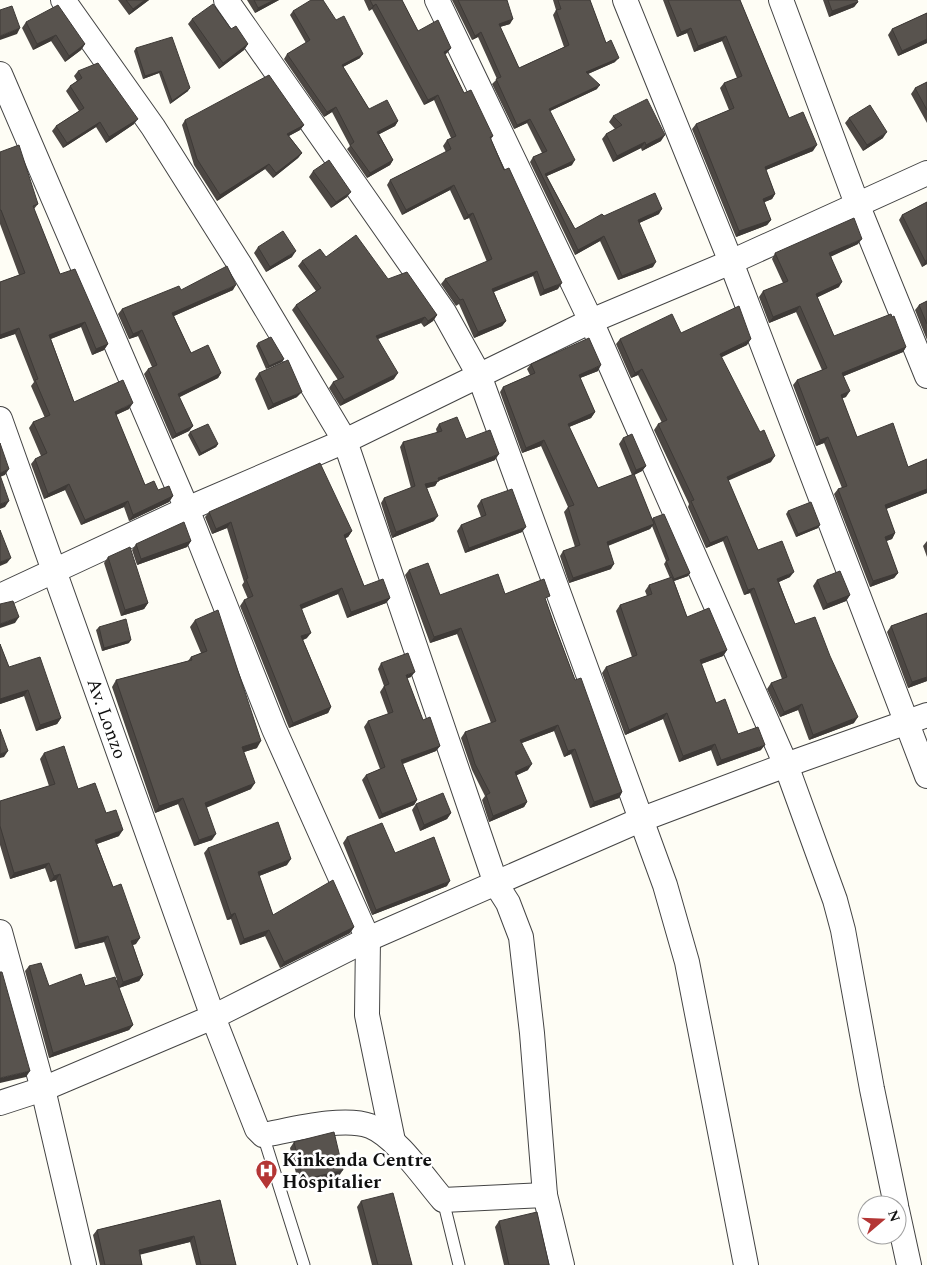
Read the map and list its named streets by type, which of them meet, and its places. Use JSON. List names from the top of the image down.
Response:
{
  "streets": {
    "street": ["Av. Lonzo"]
  },
  "places": {
    "hospital": ["Kinkenda Centre Hôspitalier"]
  },
  "north": "right"
}
